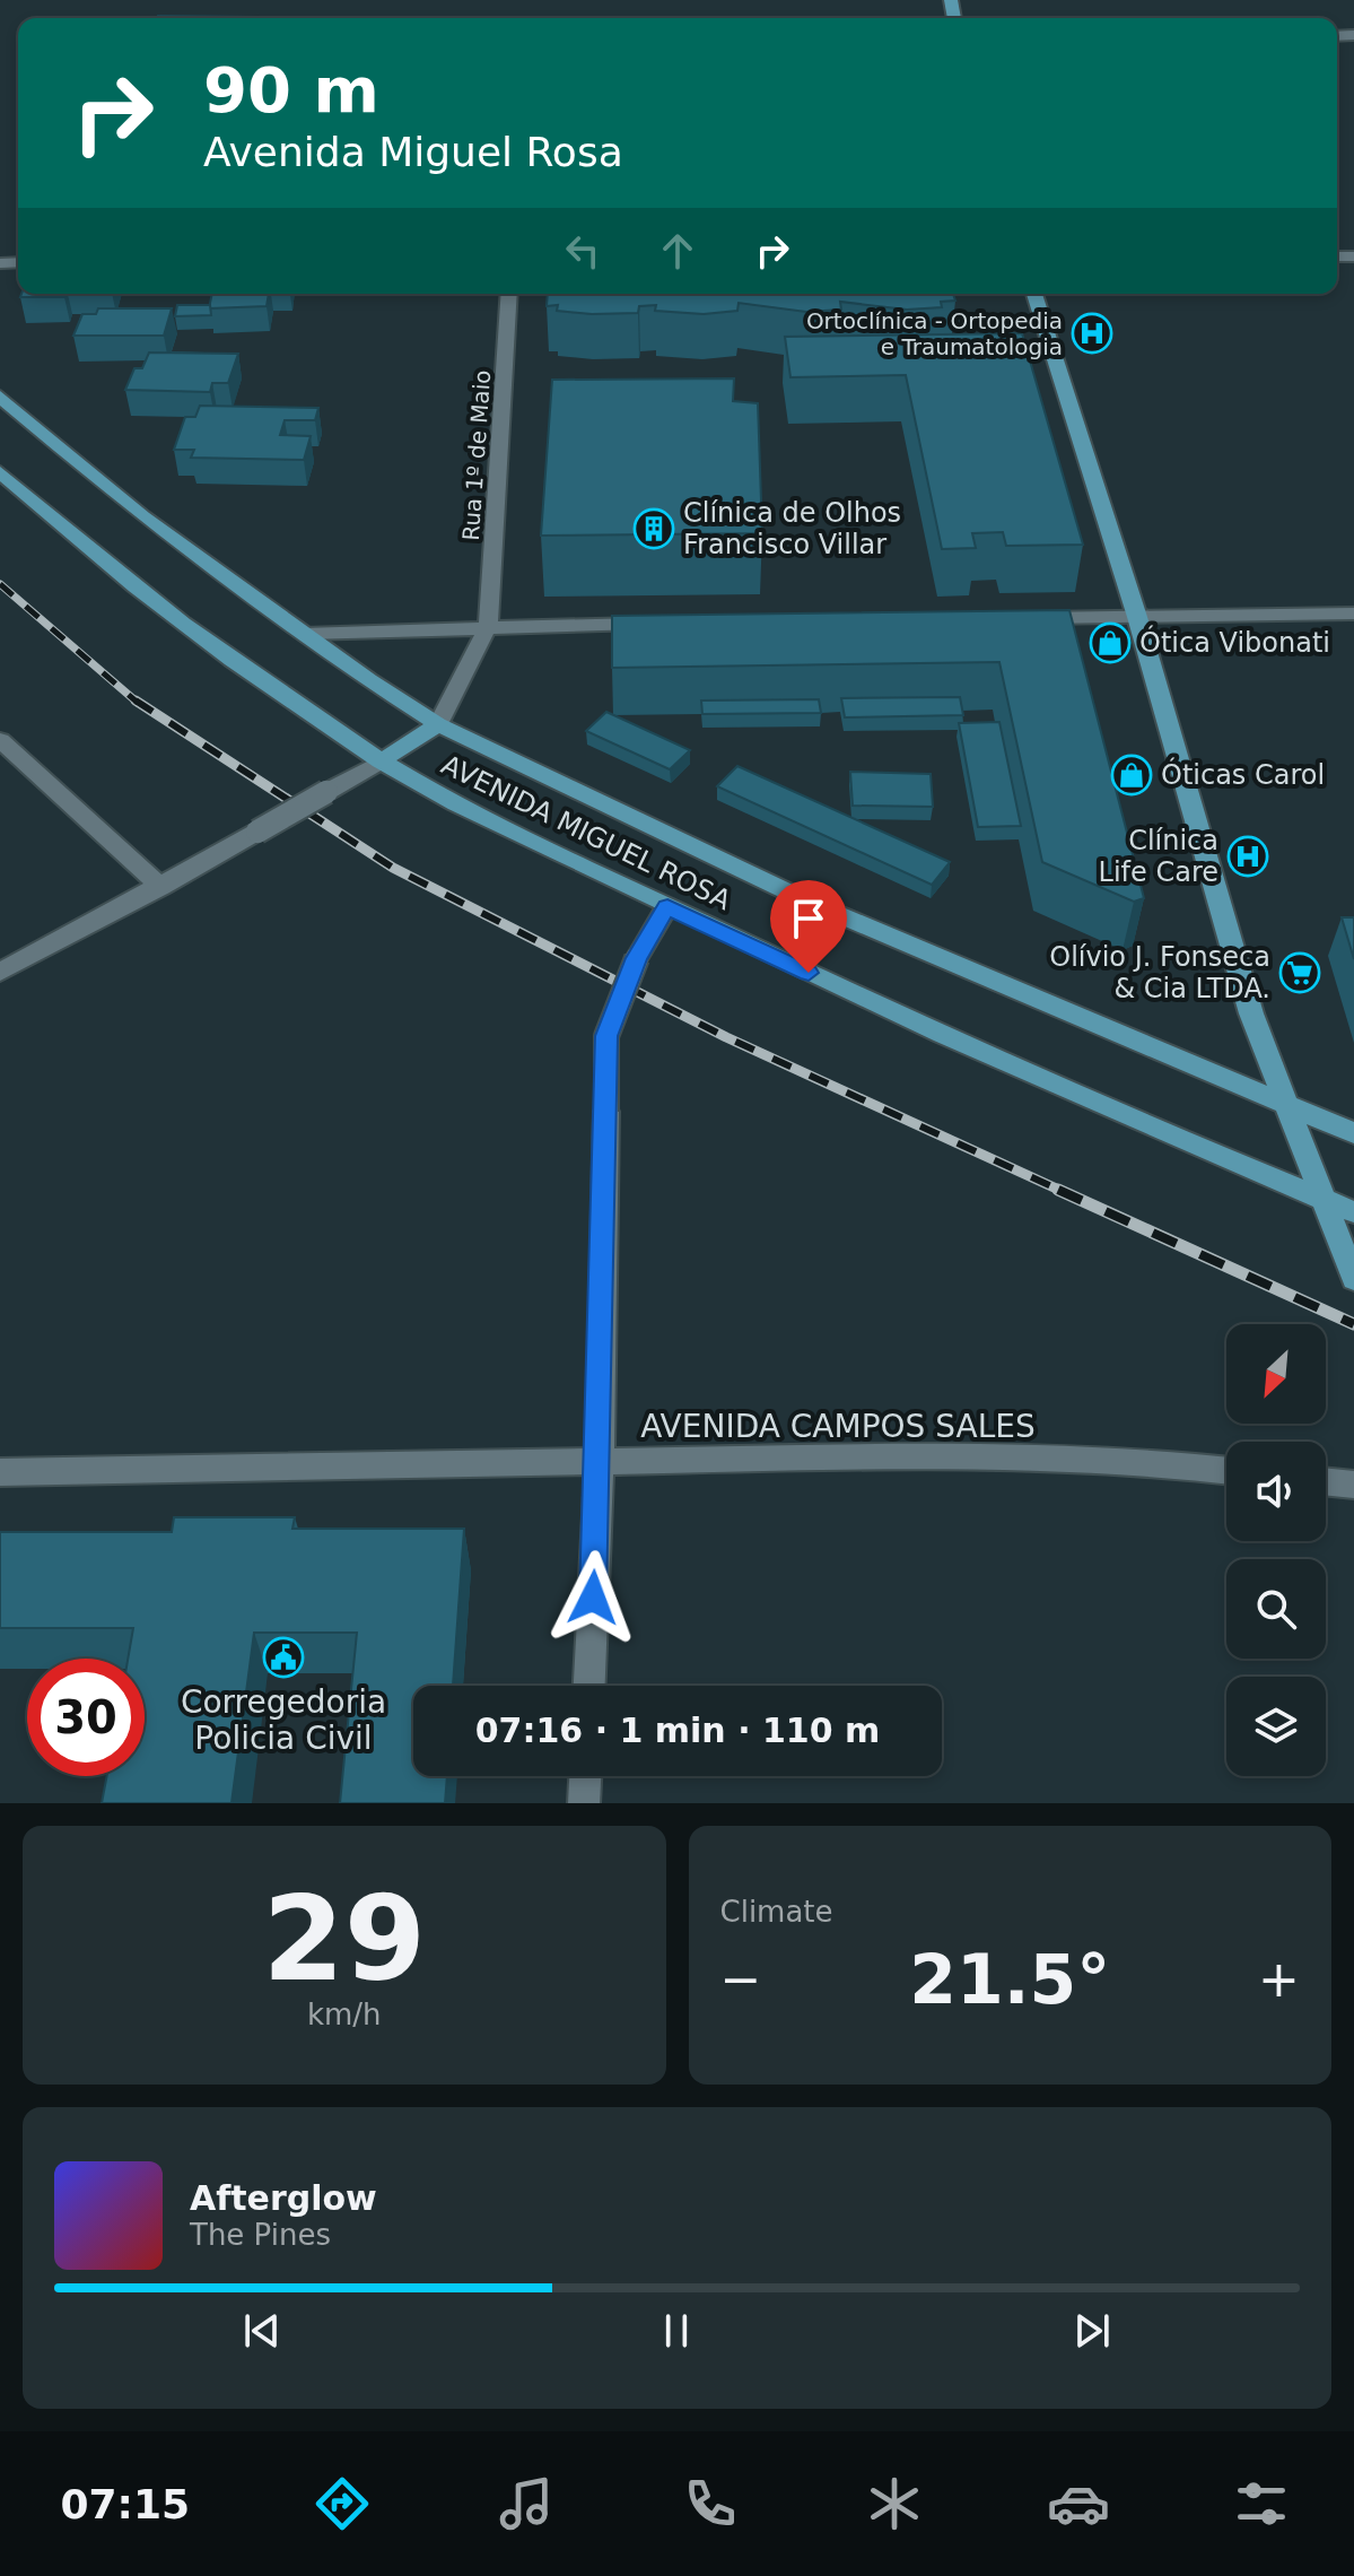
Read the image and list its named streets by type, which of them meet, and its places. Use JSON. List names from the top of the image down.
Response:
{
  "streets": {
    "main road": ["AVENIDA MIGUEL ROSA"],
    "street": ["Rua 1º de Maio", "AVENIDA CAMPOS SALES"]
  },
  "places": {
    "hospital": ["Ortoclínica - Ortopedia e Traumatologia", "Clínica Life Care"],
    "building": ["Clínica de Olhos Francisco Villar"],
    "shop": ["Ótica Vibonati", "Óticas Carol"],
    "supermarket": ["Olívio J. Fonseca & Cia LTDA."],
    "public building": ["Corregedoria Policia Civil"]
  },
  "north": "bottom left",
  "page": {
    "turn": ["90 m", "Avenida Miguel Rosa"],
    "limit": "30",
    "trip": "07:16 · 1 min · 110 m",
    "tile": [
      ["29", "km/h"],
      "Climate"
    ],
    "heat": ["−", "21.5°", "+"],
    "song": ["Afterglow", "The Pines"],
    "tabs": "07:15"
  }
}
